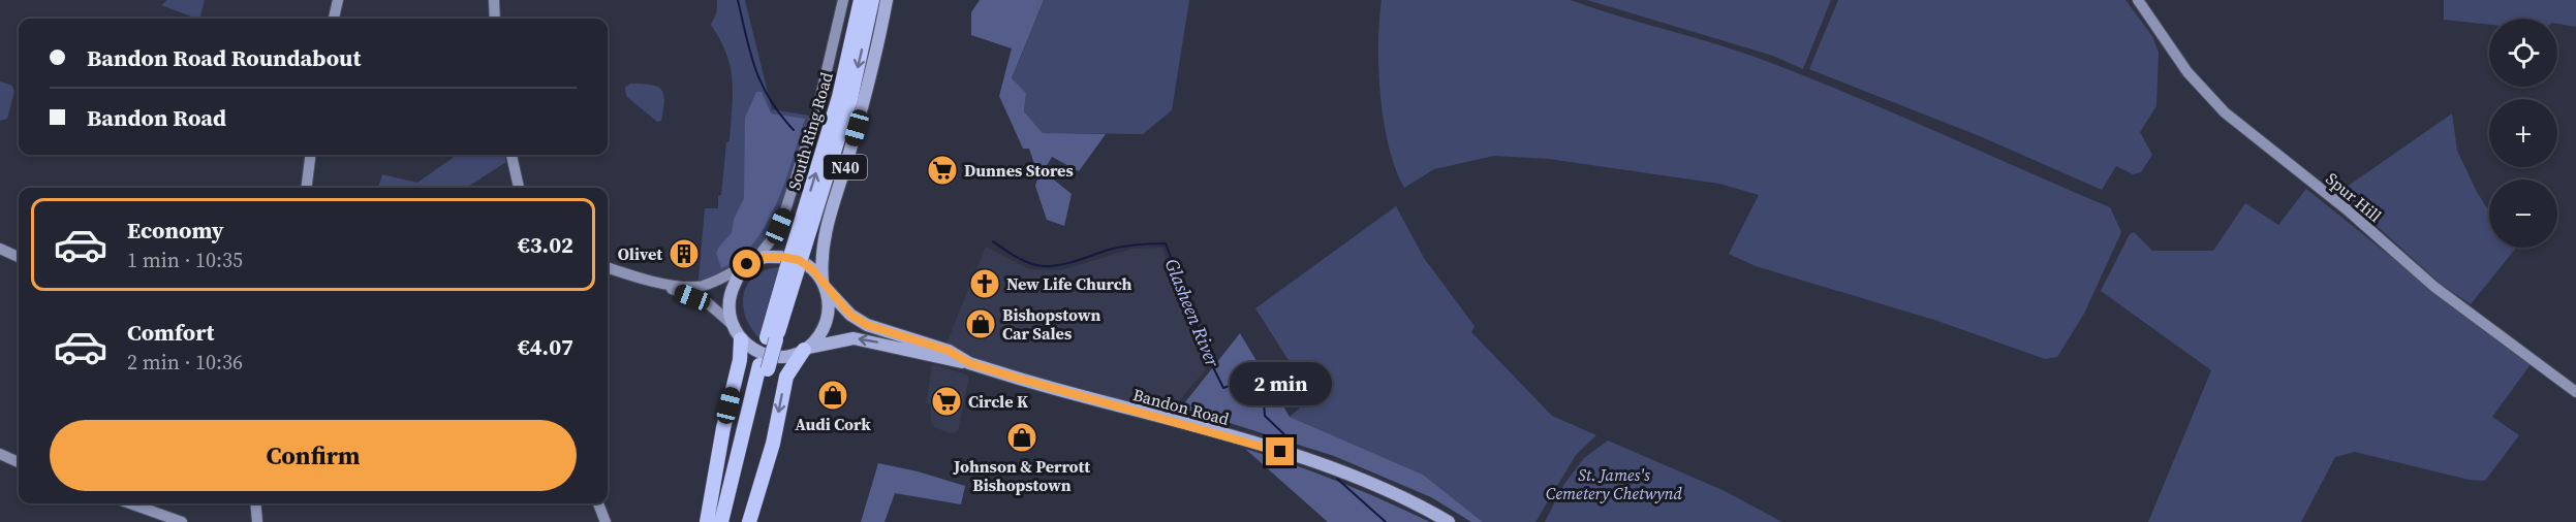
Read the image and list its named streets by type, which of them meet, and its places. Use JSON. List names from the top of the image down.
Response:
{
  "streets": {
    "highway": ["South Ring Road", "N40"],
    "main road": ["Bandon Road"],
    "street": ["Spur Hill"]
  },
  "crossings": [
    ["N40", "Bandon Road"]
  ],
  "water": ["Glasheen River"],
  "parks": ["St. James's Cemetery Chetwynd"],
  "places": {
    "supermarket": ["Dunnes Stores", "Circle K"],
    "building": ["Olivet"],
    "church": ["New Life Church"],
    "shop": ["Bishopstown Car Sales", "Audi Cork", "Johnson & Perrott Bishopstown"]
  },
  "page": {
    "map_buttons": ["+", "−"],
    "banner": ["Bandon Road Roundabout", "Bandon Road"],
    "list": [
      {
        "name": "Economy",
        "note": "1 min · 10:35",
        "value": "€3.02"
      },
      {
        "name": "Comfort",
        "note": "2 min · 10:36",
        "value": "€4.07"
      }
    ],
    "bubble": "2 min",
    "buttons": "Confirm"
  }
}
